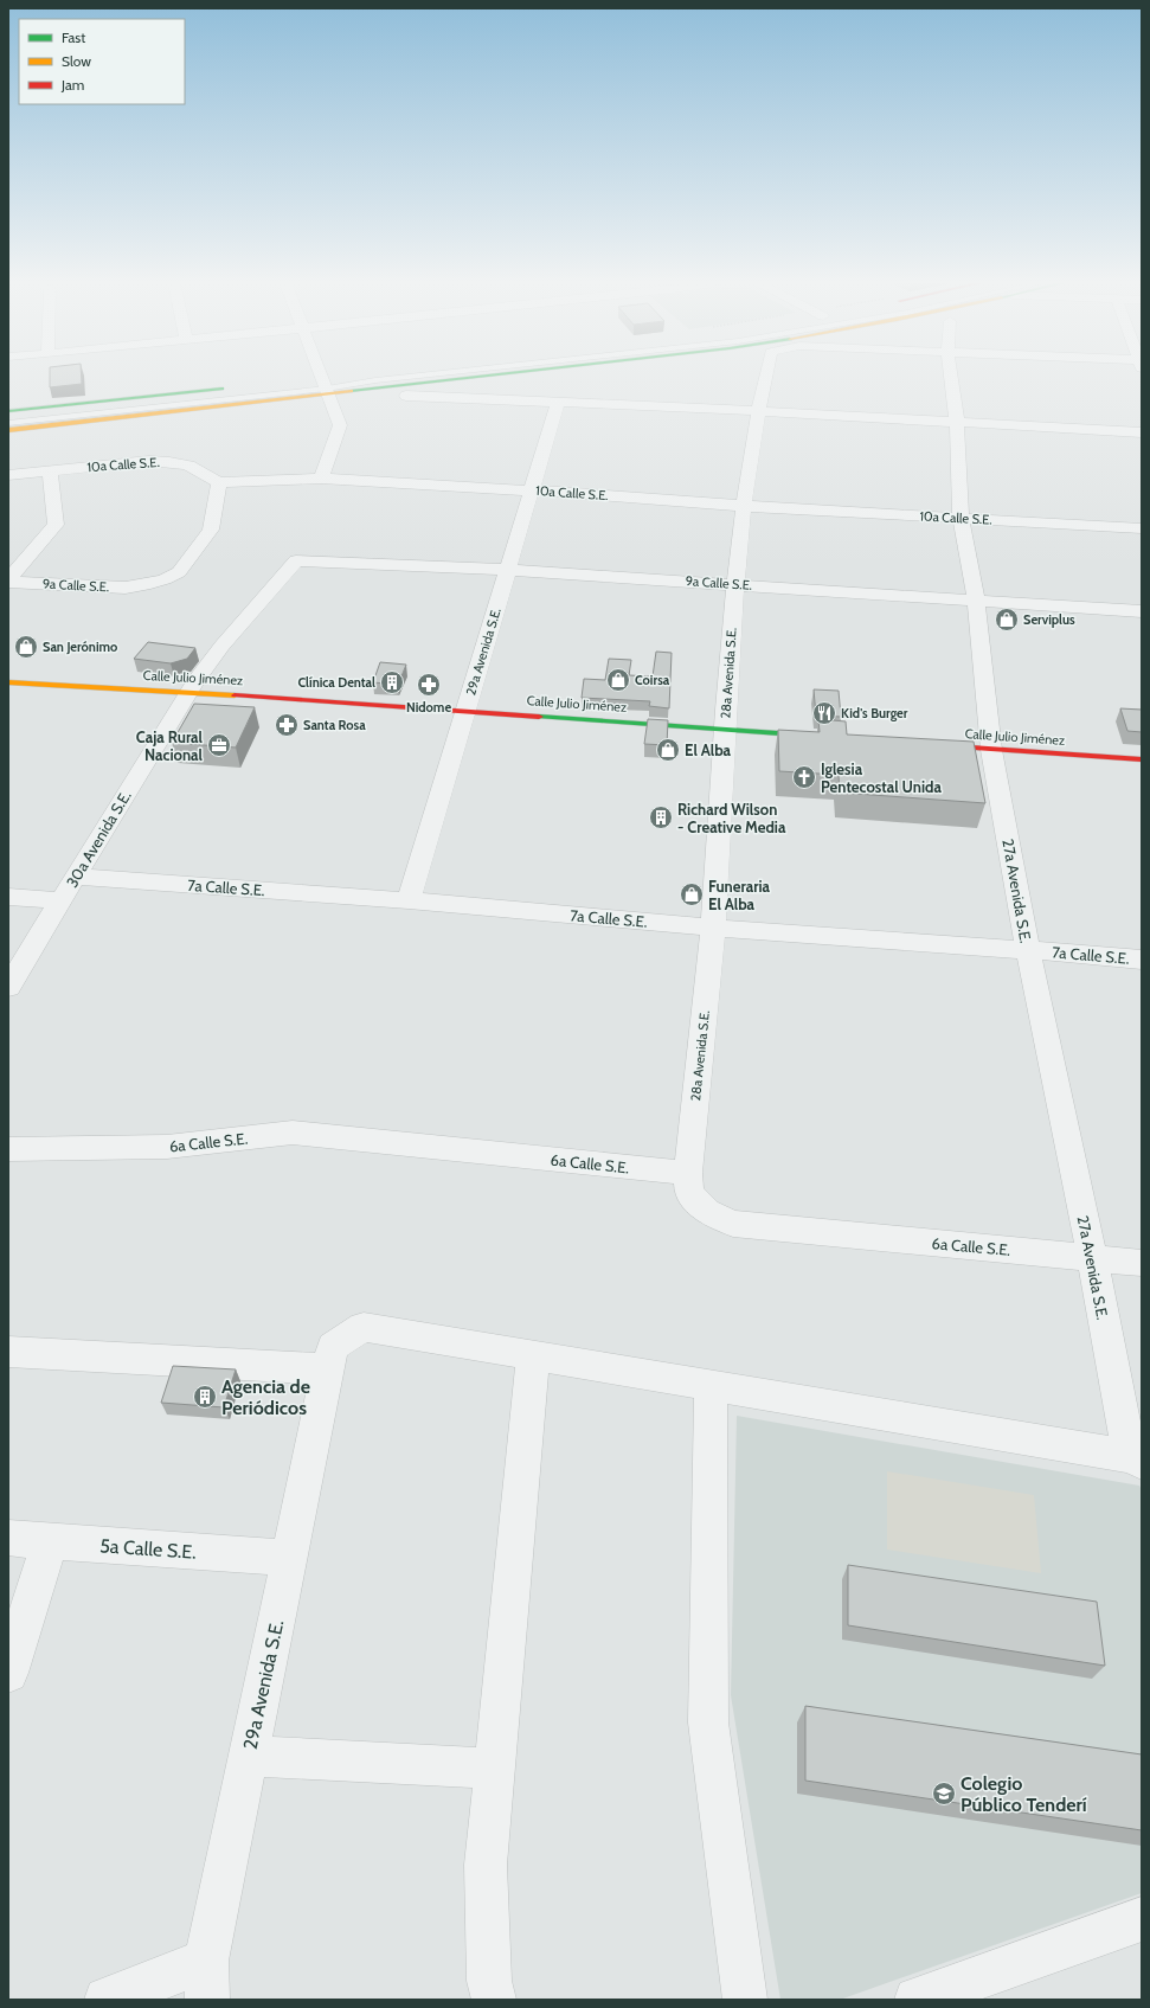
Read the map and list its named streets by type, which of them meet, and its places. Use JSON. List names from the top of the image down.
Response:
{
  "streets": {
    "main road": ["Calle Julio Jiménez"],
    "street": [
      "10a Calle S.E.",
      "9a Calle S.E.",
      "29a Avenida S.E.",
      "28a Avenida S.E.",
      "30a Avenida S.E.",
      "7a Calle S.E.",
      "27a Avenida S.E.",
      "6a Calle S.E.",
      "5a Calle S.E."
    ]
  },
  "crossings": [
    ["10a Calle S.E.", "9a Calle S.E."],
    ["10a Calle S.E.", "29a Avenida S.E."],
    ["10a Calle S.E.", "28a Avenida S.E."],
    ["10a Calle S.E.", "27a Avenida S.E."],
    ["9a Calle S.E.", "29a Avenida S.E."],
    ["9a Calle S.E.", "28a Avenida S.E."],
    ["9a Calle S.E.", "30a Avenida S.E."],
    ["9a Calle S.E.", "27a Avenida S.E."],
    ["29a Avenida S.E.", "Calle Julio Jiménez"],
    ["29a Avenida S.E.", "7a Calle S.E."],
    ["29a Avenida S.E.", "27a Avenida S.E."],
    ["29a Avenida S.E.", "5a Calle S.E."],
    ["28a Avenida S.E.", "Calle Julio Jiménez"],
    ["28a Avenida S.E.", "7a Calle S.E."],
    ["28a Avenida S.E.", "6a Calle S.E."],
    ["Calle Julio Jiménez", "30a Avenida S.E."],
    ["Calle Julio Jiménez", "27a Avenida S.E."],
    ["30a Avenida S.E.", "7a Calle S.E."],
    ["7a Calle S.E.", "27a Avenida S.E."],
    ["27a Avenida S.E.", "6a Calle S.E."]
  ],
  "places": {
    "shop": [
      "Serviplus",
      "San Jerónimo",
      "Coirsa",
      "El Alba",
      "Funeraria El Alba"
    ],
    "building": ["Clínica Dental", "Richard Wilson - Creative Media", "Agencia de Periódicos"],
    "pharmacy": ["Nidome", "Santa Rosa"],
    "restaurant": ["Kid's Burger"],
    "office": ["Caja Rural Nacional"],
    "church": ["Iglesia Pentecostal Unida"],
    "school or university": ["Colegio Público Tenderí"]
  },
  "legend": ["Fast", "Slow", "Jam"]
}
